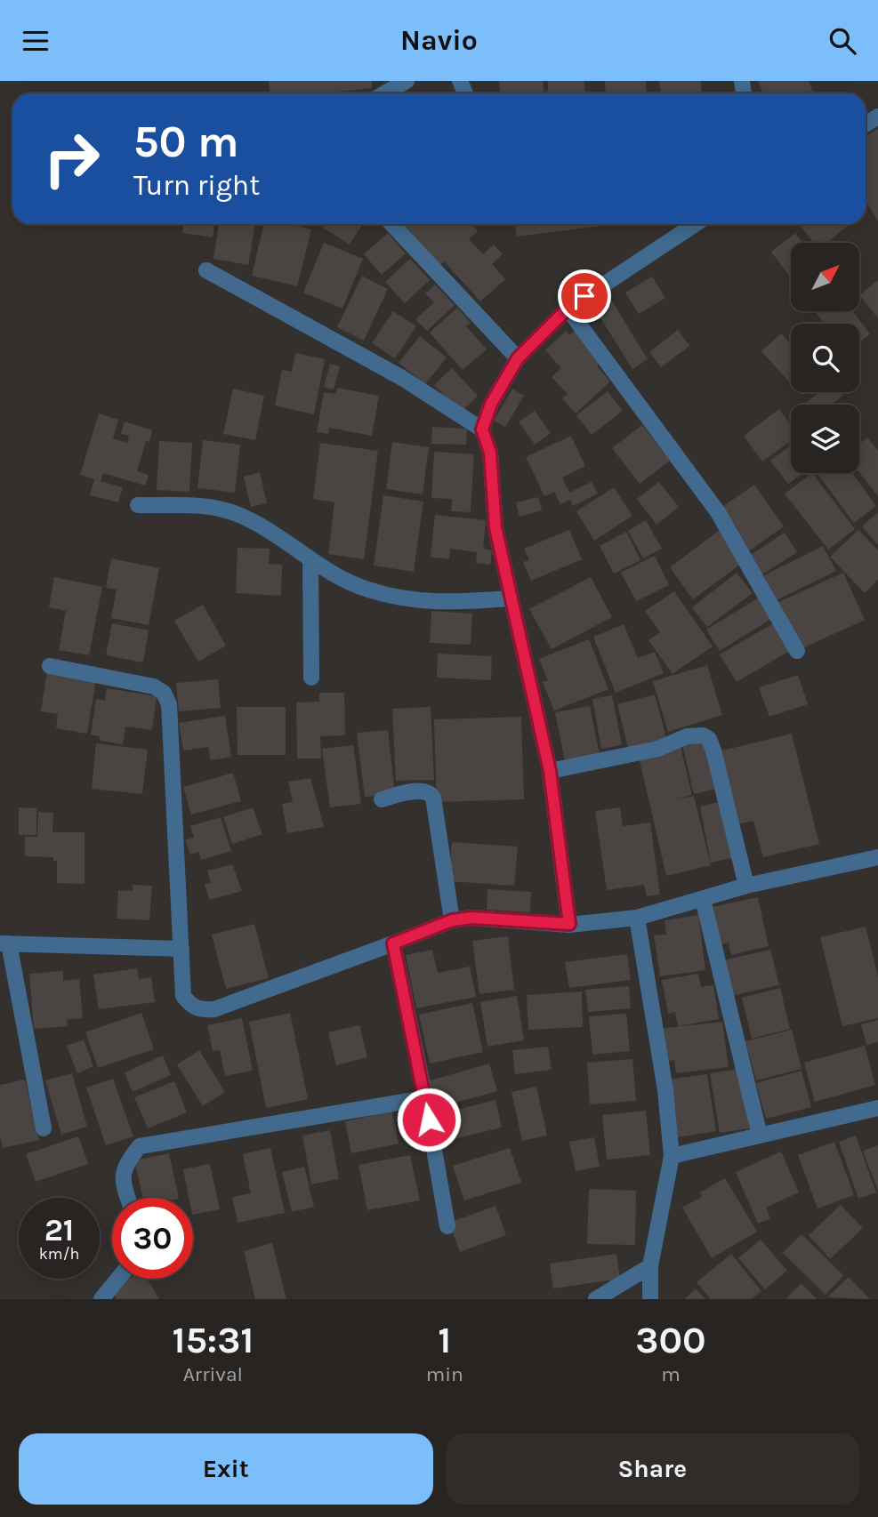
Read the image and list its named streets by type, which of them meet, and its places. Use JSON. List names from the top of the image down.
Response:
{
  "north": "top right",
  "page": {
    "header": "Navio",
    "turn": ["50 m", "Turn right"],
    "speed": "21 km/h",
    "limit": "30",
    "eta": [
      "15:31",
      "Arrival",
      "1",
      "min",
      "300",
      "m"
    ],
    "buttons": ["Exit", "Share"]
  }
}
